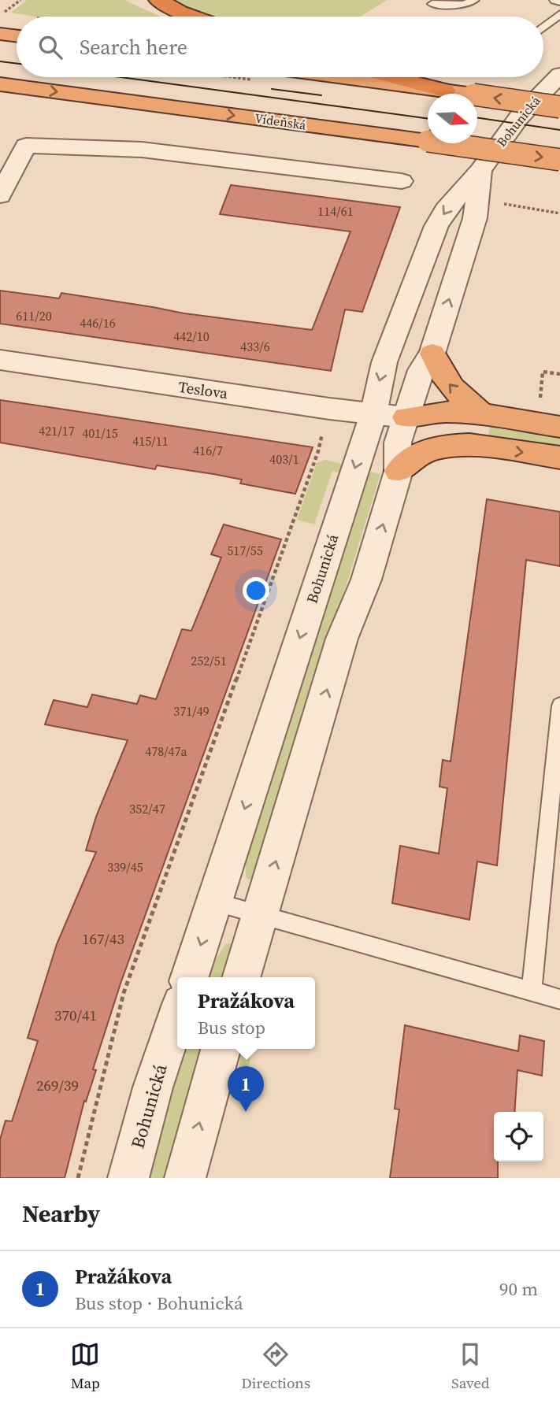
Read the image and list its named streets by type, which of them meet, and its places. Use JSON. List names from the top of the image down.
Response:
{
  "streets": {
    "highway": ["Vídeňská"],
    "street": ["Bohunická", "Teslova"]
  },
  "crossings": [
    ["Bohunická", "Teslova"]
  ],
  "house_numbers": [
    "114/61",
    "611/20",
    "446/16",
    "442/10",
    "433/6",
    "421/17",
    "401/15",
    "415/11",
    "416/7",
    "403/1",
    "517/55",
    "252/51",
    "371/49",
    "478/47a",
    "352/47",
    "339/45",
    "167/43",
    "370/41",
    "269/39"
  ],
  "north": "right",
  "page": {
    "search": "Search here",
    "popup": ["Pražákova", "Bus stop"],
    "pins": "1",
    "heading": "Nearby",
    "list": [
      {
        "mark": "1",
        "name": "Pražákova",
        "note": "Bus stop · Bohunická",
        "value": "90 m"
      }
    ],
    "nav": ["Map", "Directions", "Saved"]
  }
}
